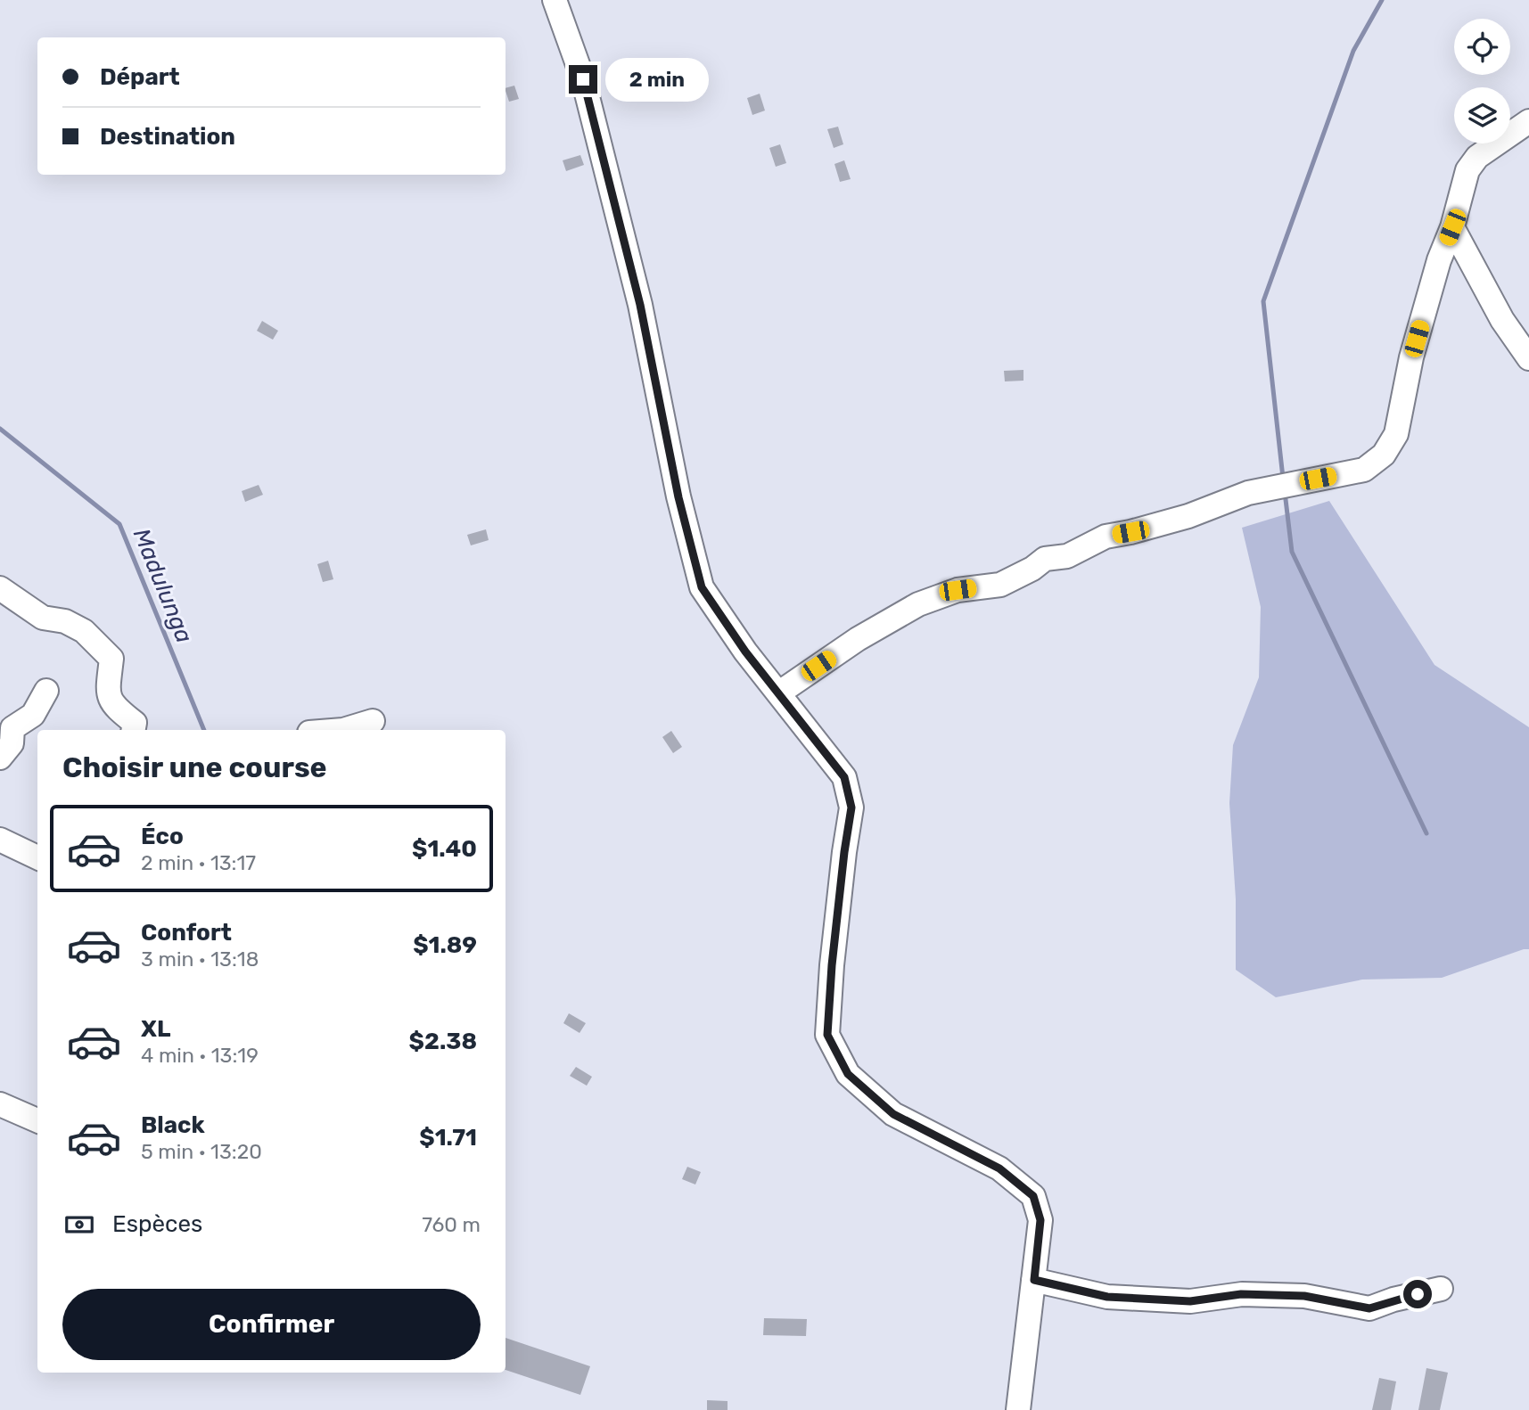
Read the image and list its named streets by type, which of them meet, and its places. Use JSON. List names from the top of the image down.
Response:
{
  "water": ["Madulunga"],
  "page": {
    "banner": ["Départ", "Destination"],
    "bubble": "2 min",
    "heading": "Choisir une course",
    "list": [
      {
        "name": "Éco",
        "note": "2 min · 13:17",
        "value": "$1.40"
      },
      {
        "name": "Confort",
        "note": "3 min · 13:18",
        "value": "$1.89"
      },
      {
        "name": "XL",
        "note": "4 min · 13:19",
        "value": "$2.38"
      },
      {
        "name": "Black",
        "note": "5 min · 13:20",
        "value": "$1.71"
      }
    ],
    "pay": ["Espèces", "760 m"],
    "buttons": "Confirmer"
  }
}
